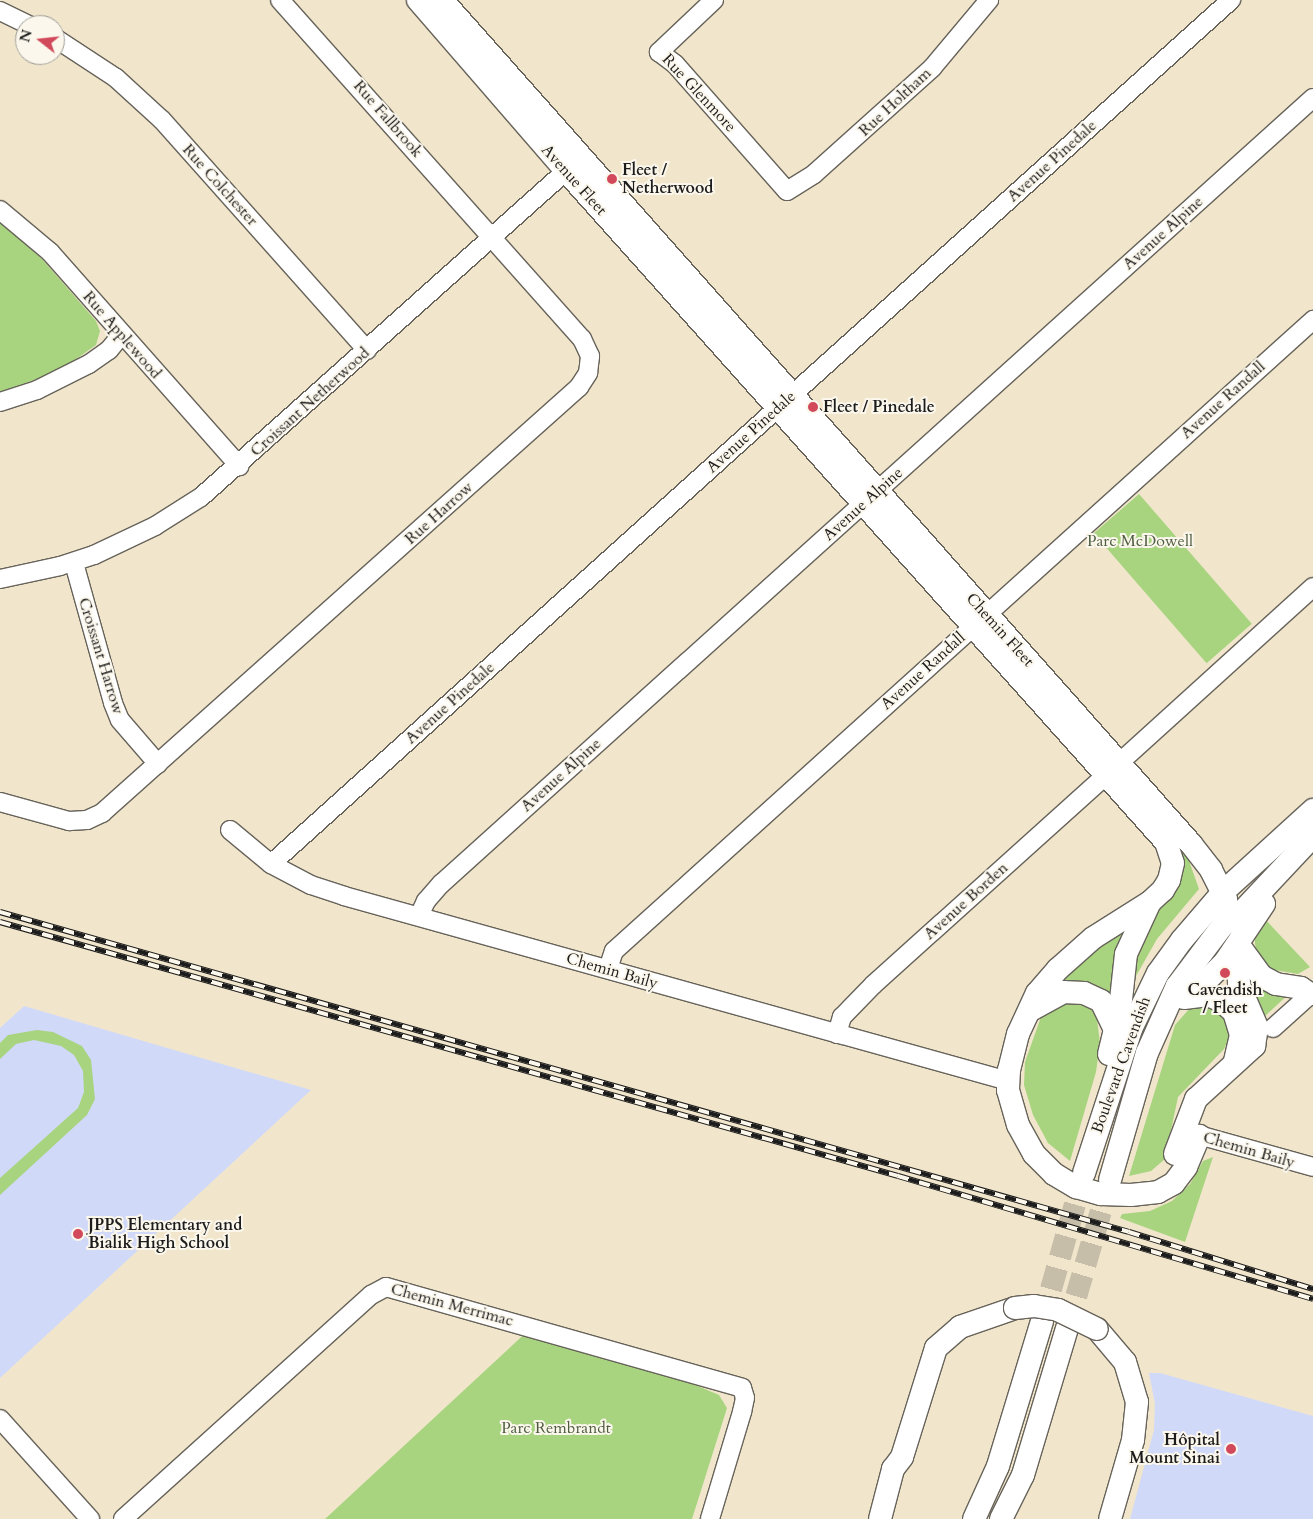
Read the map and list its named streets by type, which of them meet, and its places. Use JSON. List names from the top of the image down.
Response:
{
  "streets": {
    "main road": ["Avenue Fleet", "Chemin Fleet", "Boulevard Cavendish"],
    "street": [
      "Rue Glenmore",
      "Rue Holtham",
      "Rue Fallbrook",
      "Avenue Pinedale",
      "Rue Colchester",
      "Avenue Alpine",
      "Rue Applewood",
      "Avenue Randall",
      "Croissant Netherwood",
      "Rue Harrow",
      "Croissant Harrow",
      "Avenue Borden",
      "Chemin Baily",
      "Chemin Merrimac"
    ]
  },
  "crossings": [
    ["Rue Glenmore", "Rue Holtham"],
    ["Rue Fallbrook", "Croissant Netherwood"],
    ["Rue Fallbrook", "Rue Harrow"],
    ["Avenue Pinedale", "Chemin Fleet"],
    ["Avenue Pinedale", "Chemin Baily"],
    ["Avenue Fleet", "Croissant Netherwood"],
    ["Avenue Fleet", "Chemin Fleet"],
    ["Rue Colchester", "Croissant Netherwood"],
    ["Avenue Alpine", "Chemin Fleet"],
    ["Avenue Alpine", "Chemin Baily"],
    ["Rue Applewood", "Croissant Netherwood"],
    ["Avenue Randall", "Chemin Fleet"],
    ["Avenue Randall", "Chemin Baily"],
    ["Croissant Netherwood", "Rue Harrow"],
    ["Croissant Netherwood", "Croissant Harrow"],
    ["Rue Harrow", "Croissant Harrow"],
    ["Chemin Fleet", "Avenue Borden"],
    ["Chemin Fleet", "Boulevard Cavendish"],
    ["Avenue Borden", "Chemin Baily"]
  ],
  "parks": ["Parc McDowell", "Parc Rembrandt"],
  "places": [
    "Fleet / Netherwood",
    "Fleet / Pinedale",
    "Cavendish / Fleet",
    "JPPS Elementary and Bialik High School",
    "Hôpital Mount Sinai"
  ],
  "north": "left"
}
